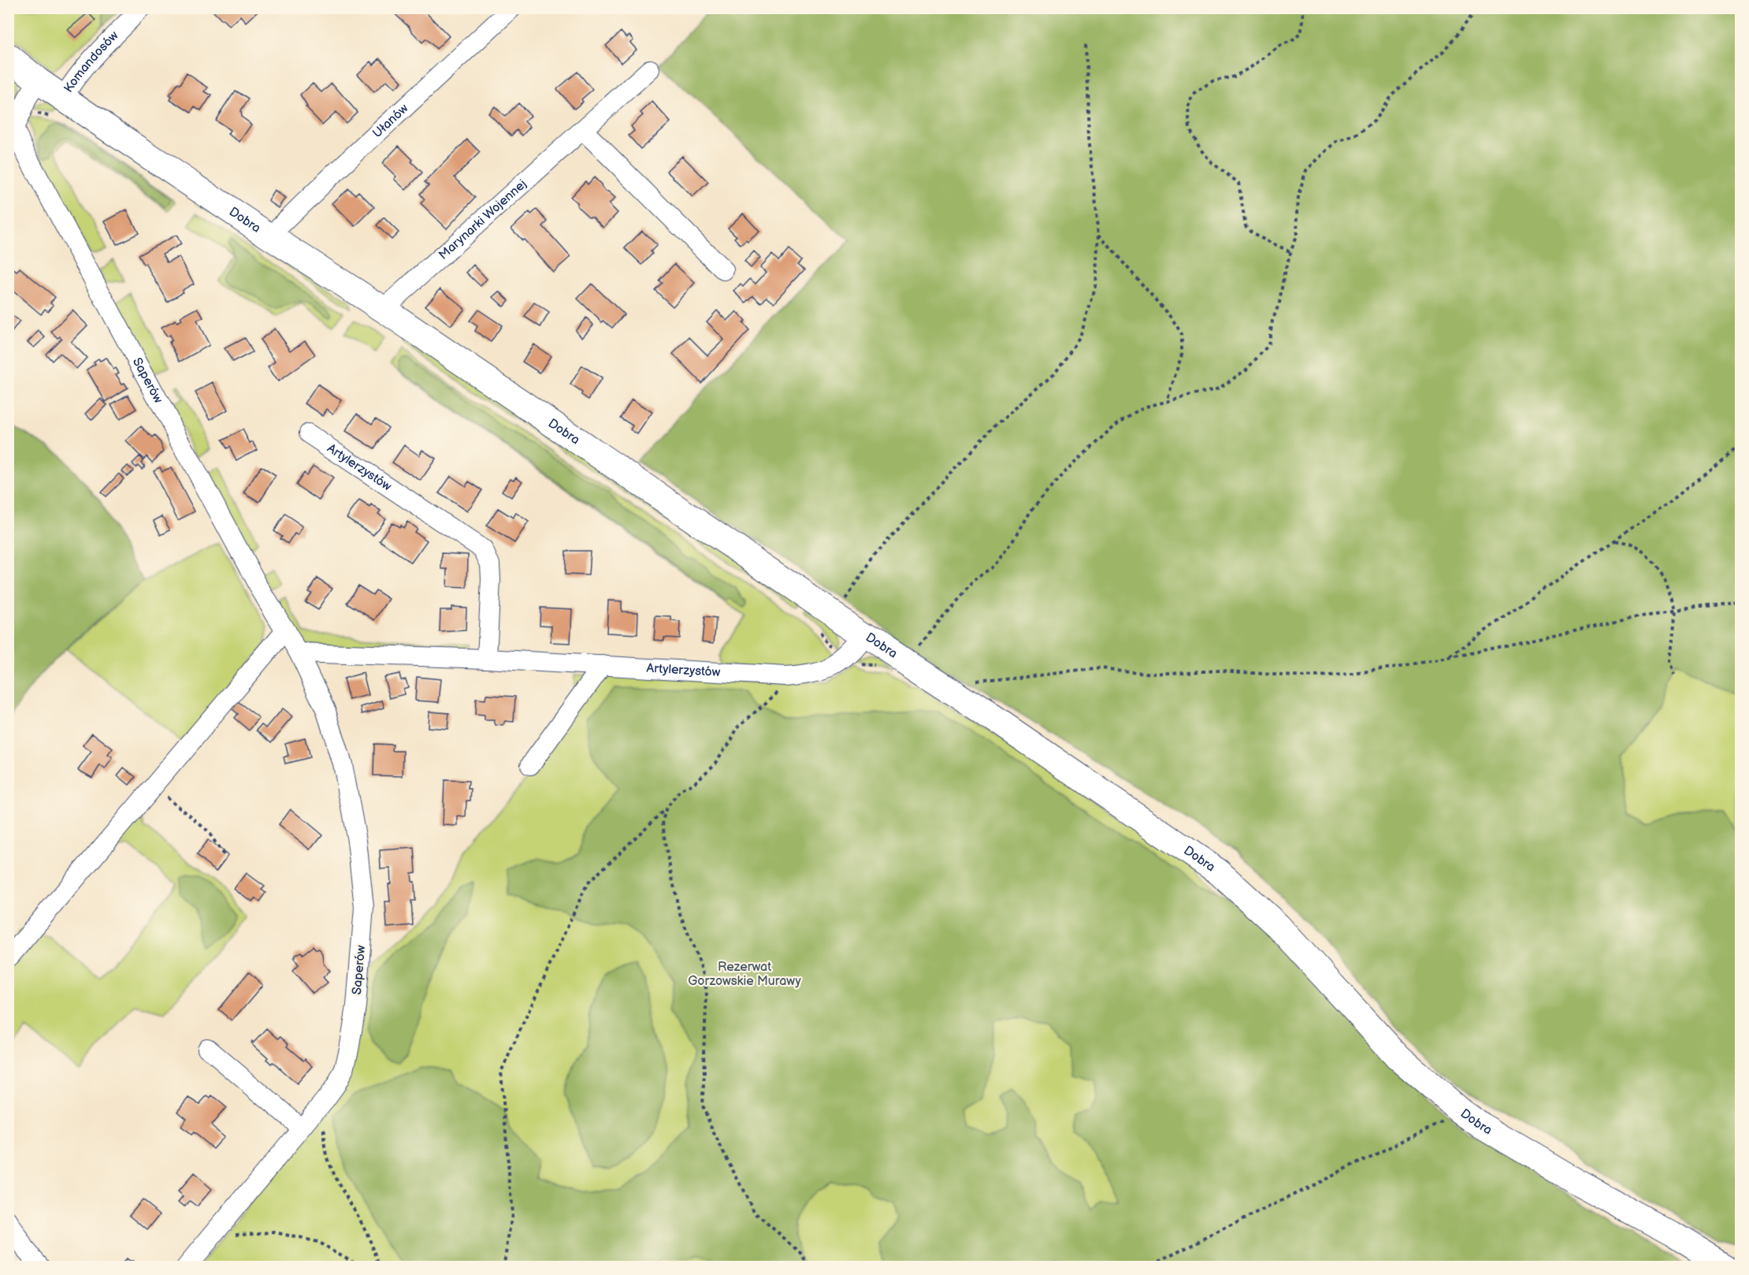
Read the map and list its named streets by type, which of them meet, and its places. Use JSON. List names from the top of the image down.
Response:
{
  "streets": {
    "street": [
      "Komandosów",
      "Ułanów",
      "Dobra",
      "Marynarki Wojennej",
      "Saperów",
      "Artylerzystów"
    ]
  },
  "crossings": [
    ["Komandosów", "Dobra"],
    ["Ułanów", "Dobra"],
    ["Dobra", "Marynarki Wojennej"],
    ["Dobra", "Artylerzystów"],
    ["Saperów", "Artylerzystów"]
  ],
  "parks": ["Rezerwat Gorzowskie Murawy"]
}
